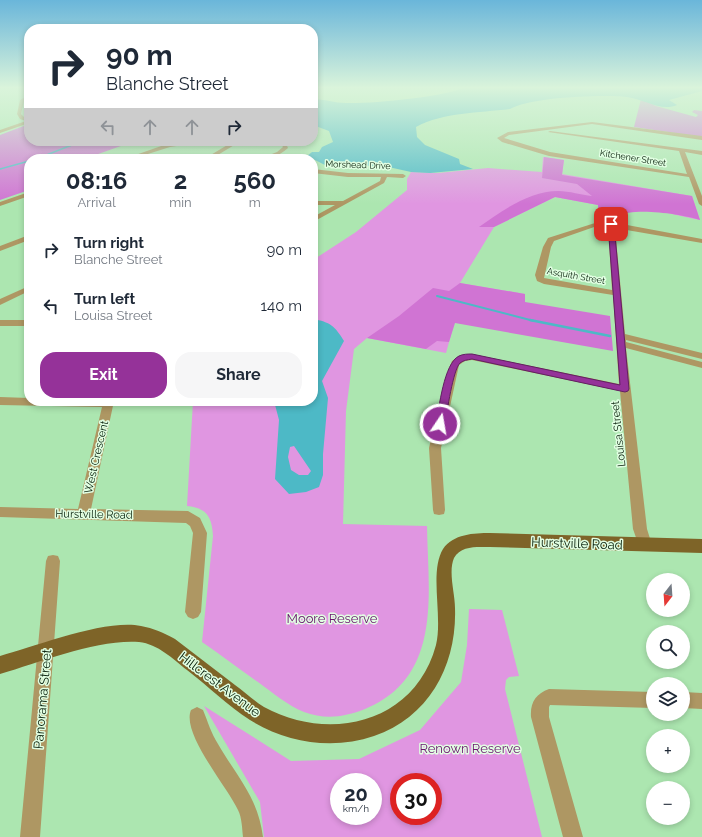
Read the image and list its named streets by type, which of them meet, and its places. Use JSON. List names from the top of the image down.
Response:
{
  "streets": {
    "main road": ["Hurstville Road", "Hillcrest Avenue"],
    "street": [
      "Kitchener Street",
      "Morshead Drive",
      "Asquith Street",
      "Louisa Street",
      "West Crescent",
      "Panorama Street"
    ]
  },
  "crossings": [
    ["Asquith Street", "Louisa Street"],
    ["Louisa Street", "Hurstville Road"],
    ["West Crescent", "Hurstville Road"],
    ["Hurstville Road", "Hillcrest Avenue"],
    ["Hillcrest Avenue", "Panorama Street"]
  ],
  "parks": ["Moore Reserve", "Renown Reserve"],
  "north": "bottom",
  "page": {
    "turn": ["90 m", "Blanche Street"],
    "eta": [
      "08:16",
      "Arrival",
      "2",
      "min",
      "560",
      "m"
    ],
    "list": [
      {
        "name": "Turn right",
        "note": "Blanche Street",
        "value": "90 m"
      },
      {
        "name": "Turn left",
        "note": "Louisa Street",
        "value": "140 m"
      }
    ],
    "buttons": ["Exit", "Share"],
    "map_buttons": ["+", "−"],
    "speed": "20 km/h",
    "limit": "30"
  }
}
